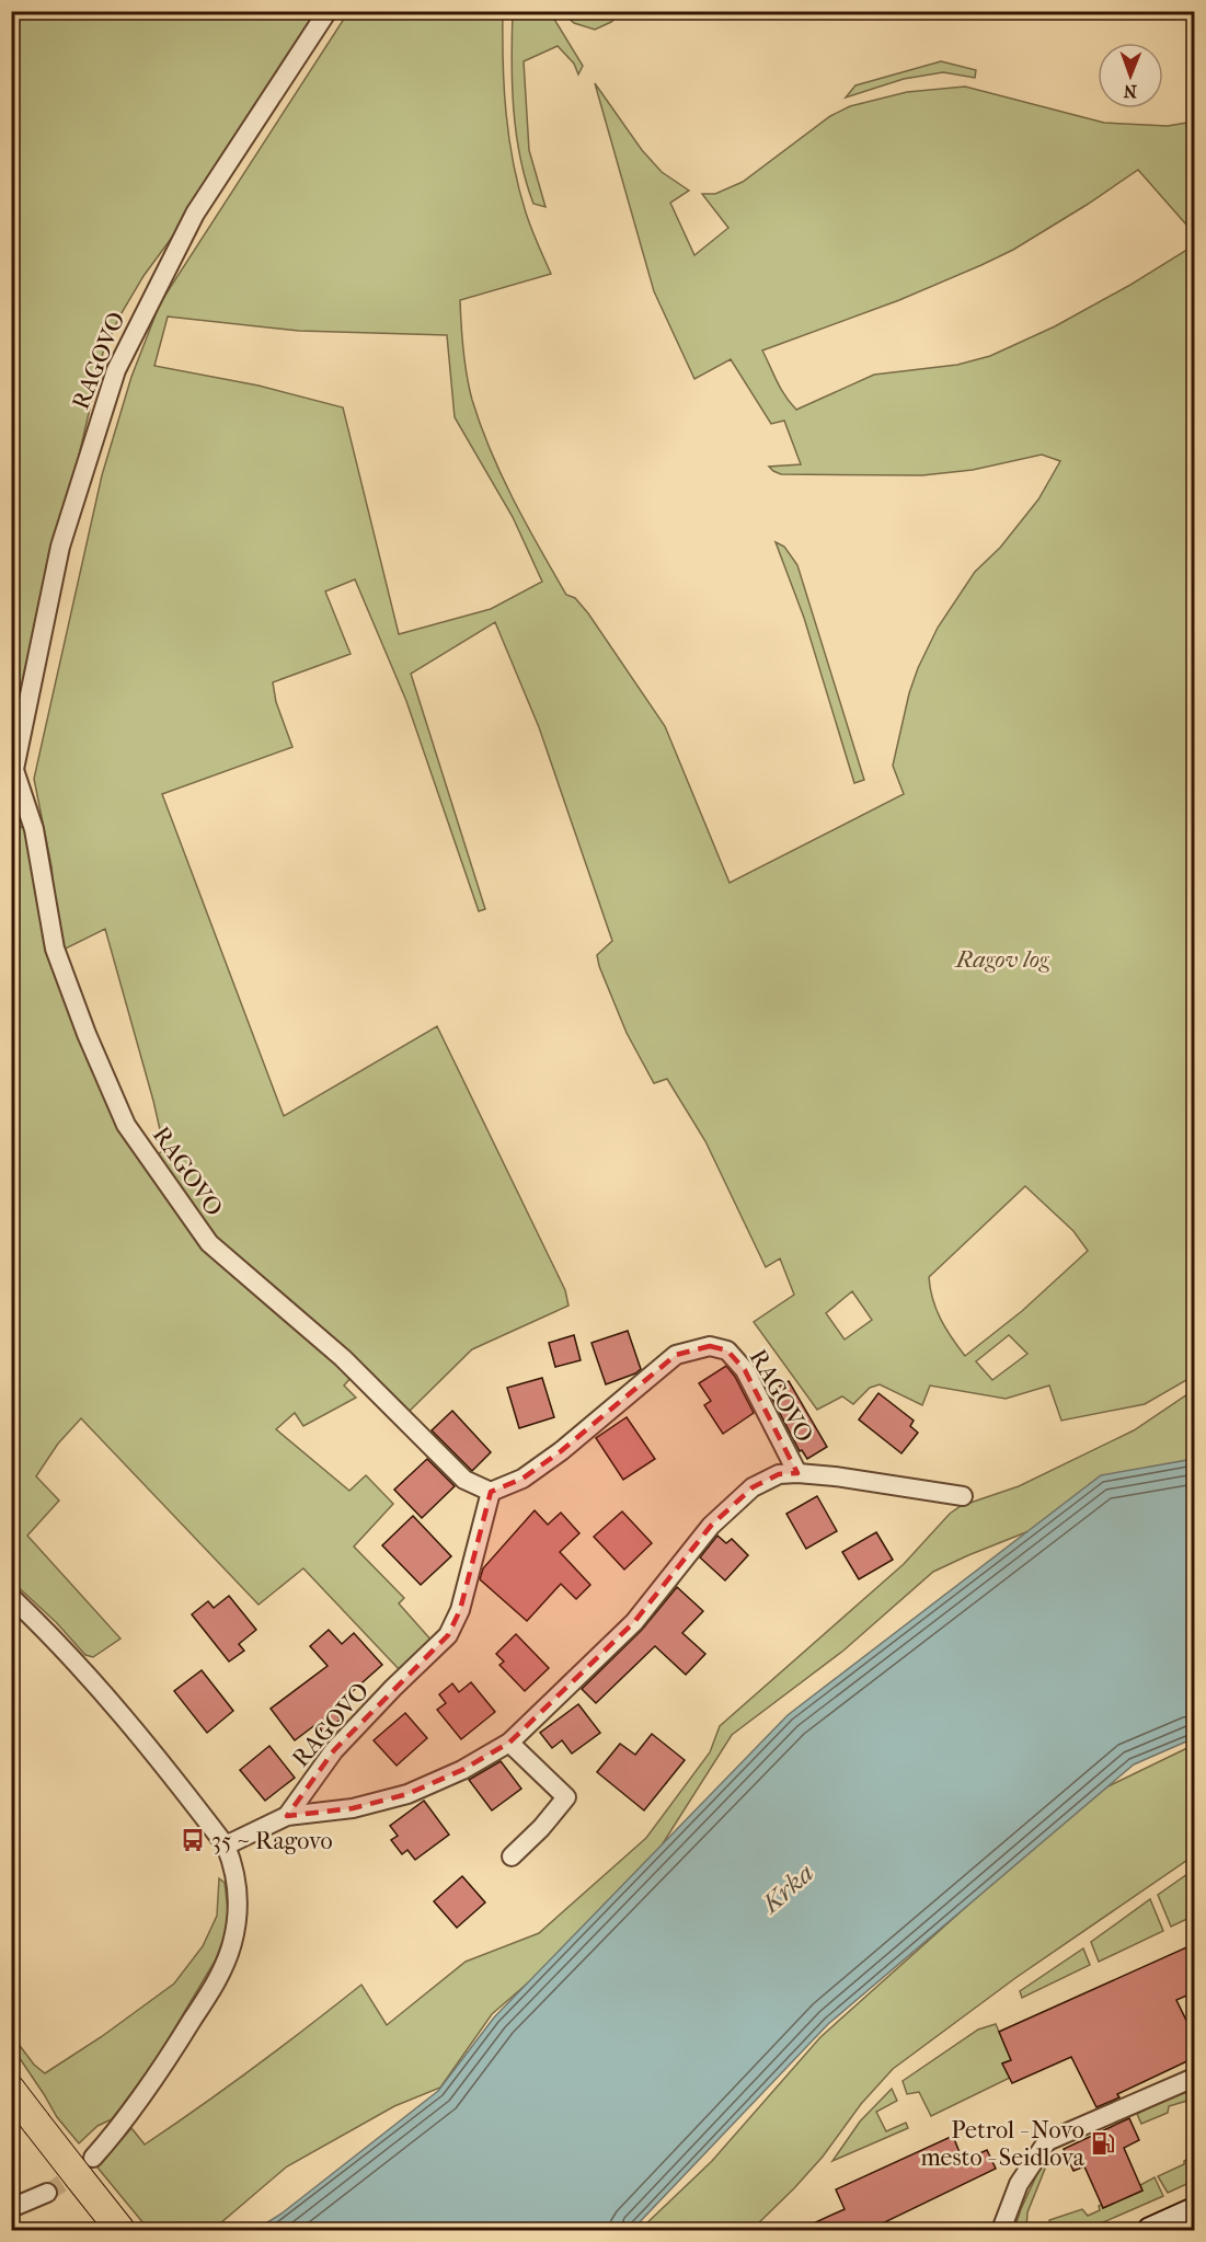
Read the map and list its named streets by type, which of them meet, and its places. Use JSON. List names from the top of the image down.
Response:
{
  "streets": {
    "street": ["RAGOVO"]
  },
  "water": ["Krka"],
  "parks": ["Ragov log"],
  "places": {
    "bus stop": ["35 ~ Ragovo"],
    "fuel station": ["Petrol - Novo mesto - Seidlova"]
  },
  "north": "bottom"
}
